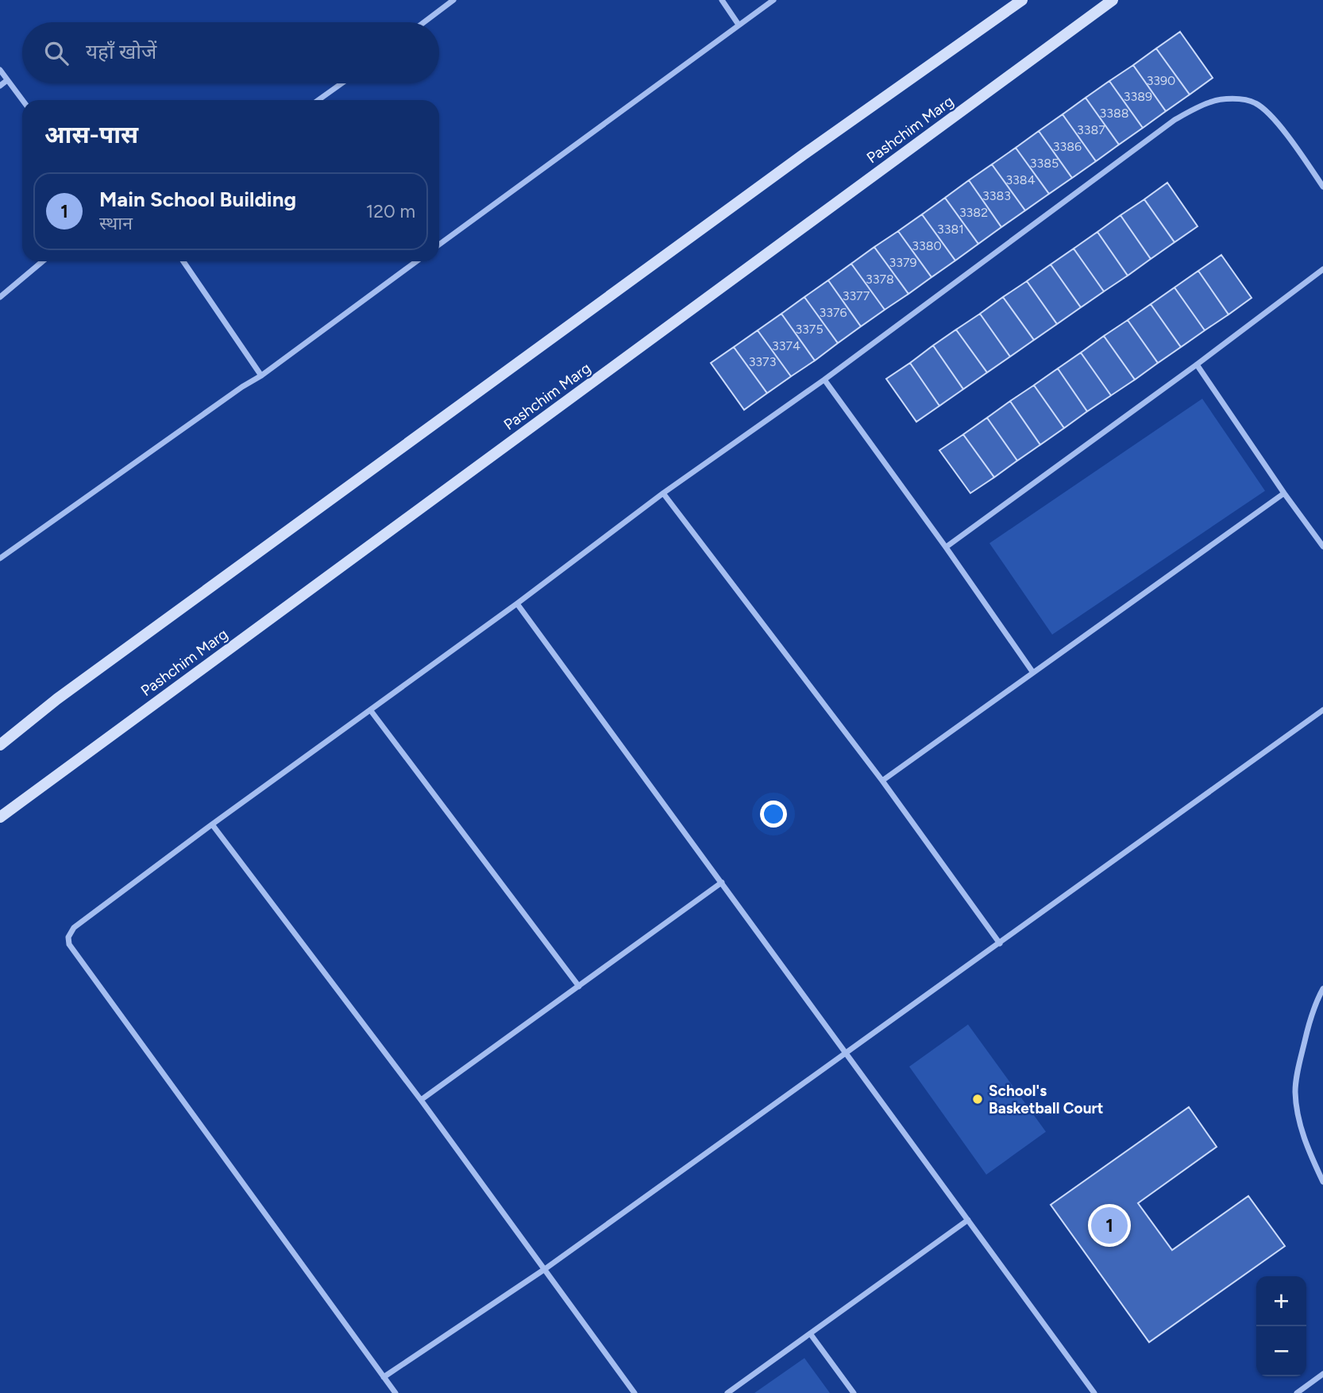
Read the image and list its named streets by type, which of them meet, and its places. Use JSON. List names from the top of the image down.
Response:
{
  "streets": {
    "main road": ["Pashchim Marg"]
  },
  "places": ["School's Basketball Court"],
  "house_numbers": [
    "3390",
    "3389",
    "3388",
    "3387",
    "3386",
    "3385",
    "3384",
    "3383",
    "3382",
    "3381",
    "3380",
    "3379",
    "3378",
    "3377",
    "3376",
    "3375",
    "3374",
    "3373"
  ],
  "page": {
    "search": "यहाँ खोजें",
    "heading": "आस-पास",
    "list": [
      {
        "mark": "1",
        "name": "Main School Building",
        "note": "स्थान",
        "value": "120 m"
      }
    ],
    "pins": "1",
    "map_buttons": ["+", "−"]
  }
}
